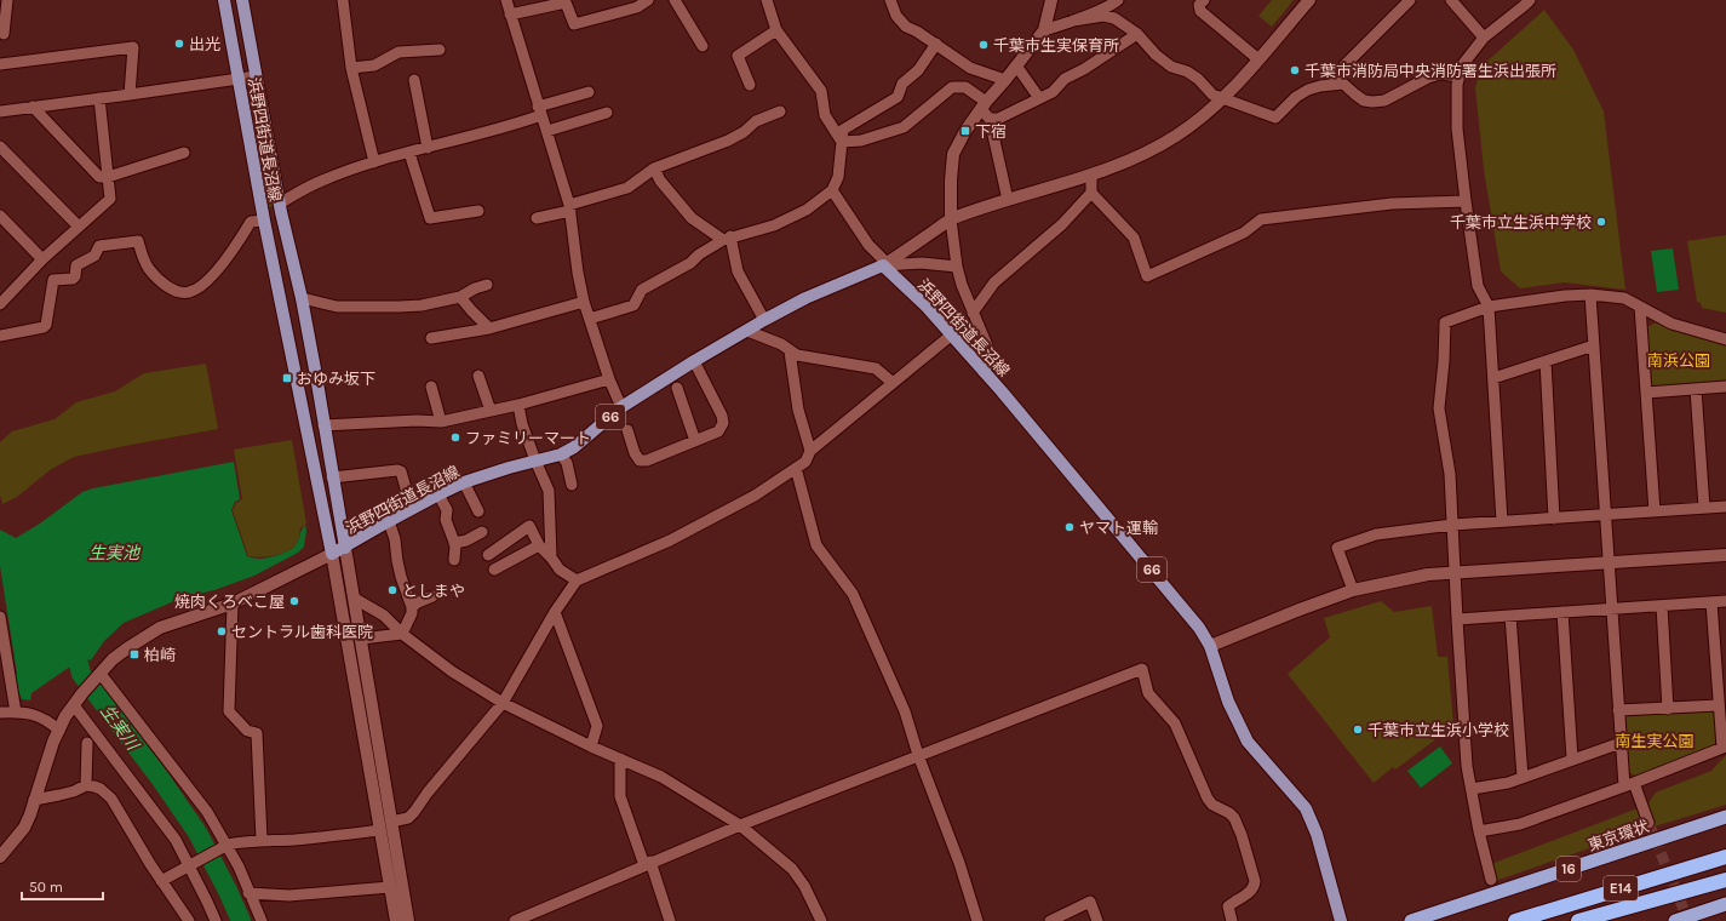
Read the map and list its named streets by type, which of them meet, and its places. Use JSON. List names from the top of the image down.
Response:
{
  "streets": {
    "highway": ["東京環状", "16", "E14"],
    "main road": ["浜野四街道長沼線", "66"]
  },
  "water": ["生実池", "生実川"],
  "parks": ["南浜公園", "南生実公園"],
  "places": {
    "other": [
      "出光",
      "千葉市生実保育所",
      "千葉市消防局中央消防署生浜出張所",
      "千葉市立生浜中学校",
      "ファミリーマート",
      "ヤマト運輸",
      "としまや",
      "焼肉くろべこ屋",
      "セントラル歯科医院",
      "千葉市立生浜小学校"
    ],
    "transit": ["下宿", "おゆみ坂下", "柏崎"]
  },
  "scale_bar": "50 m"
}
